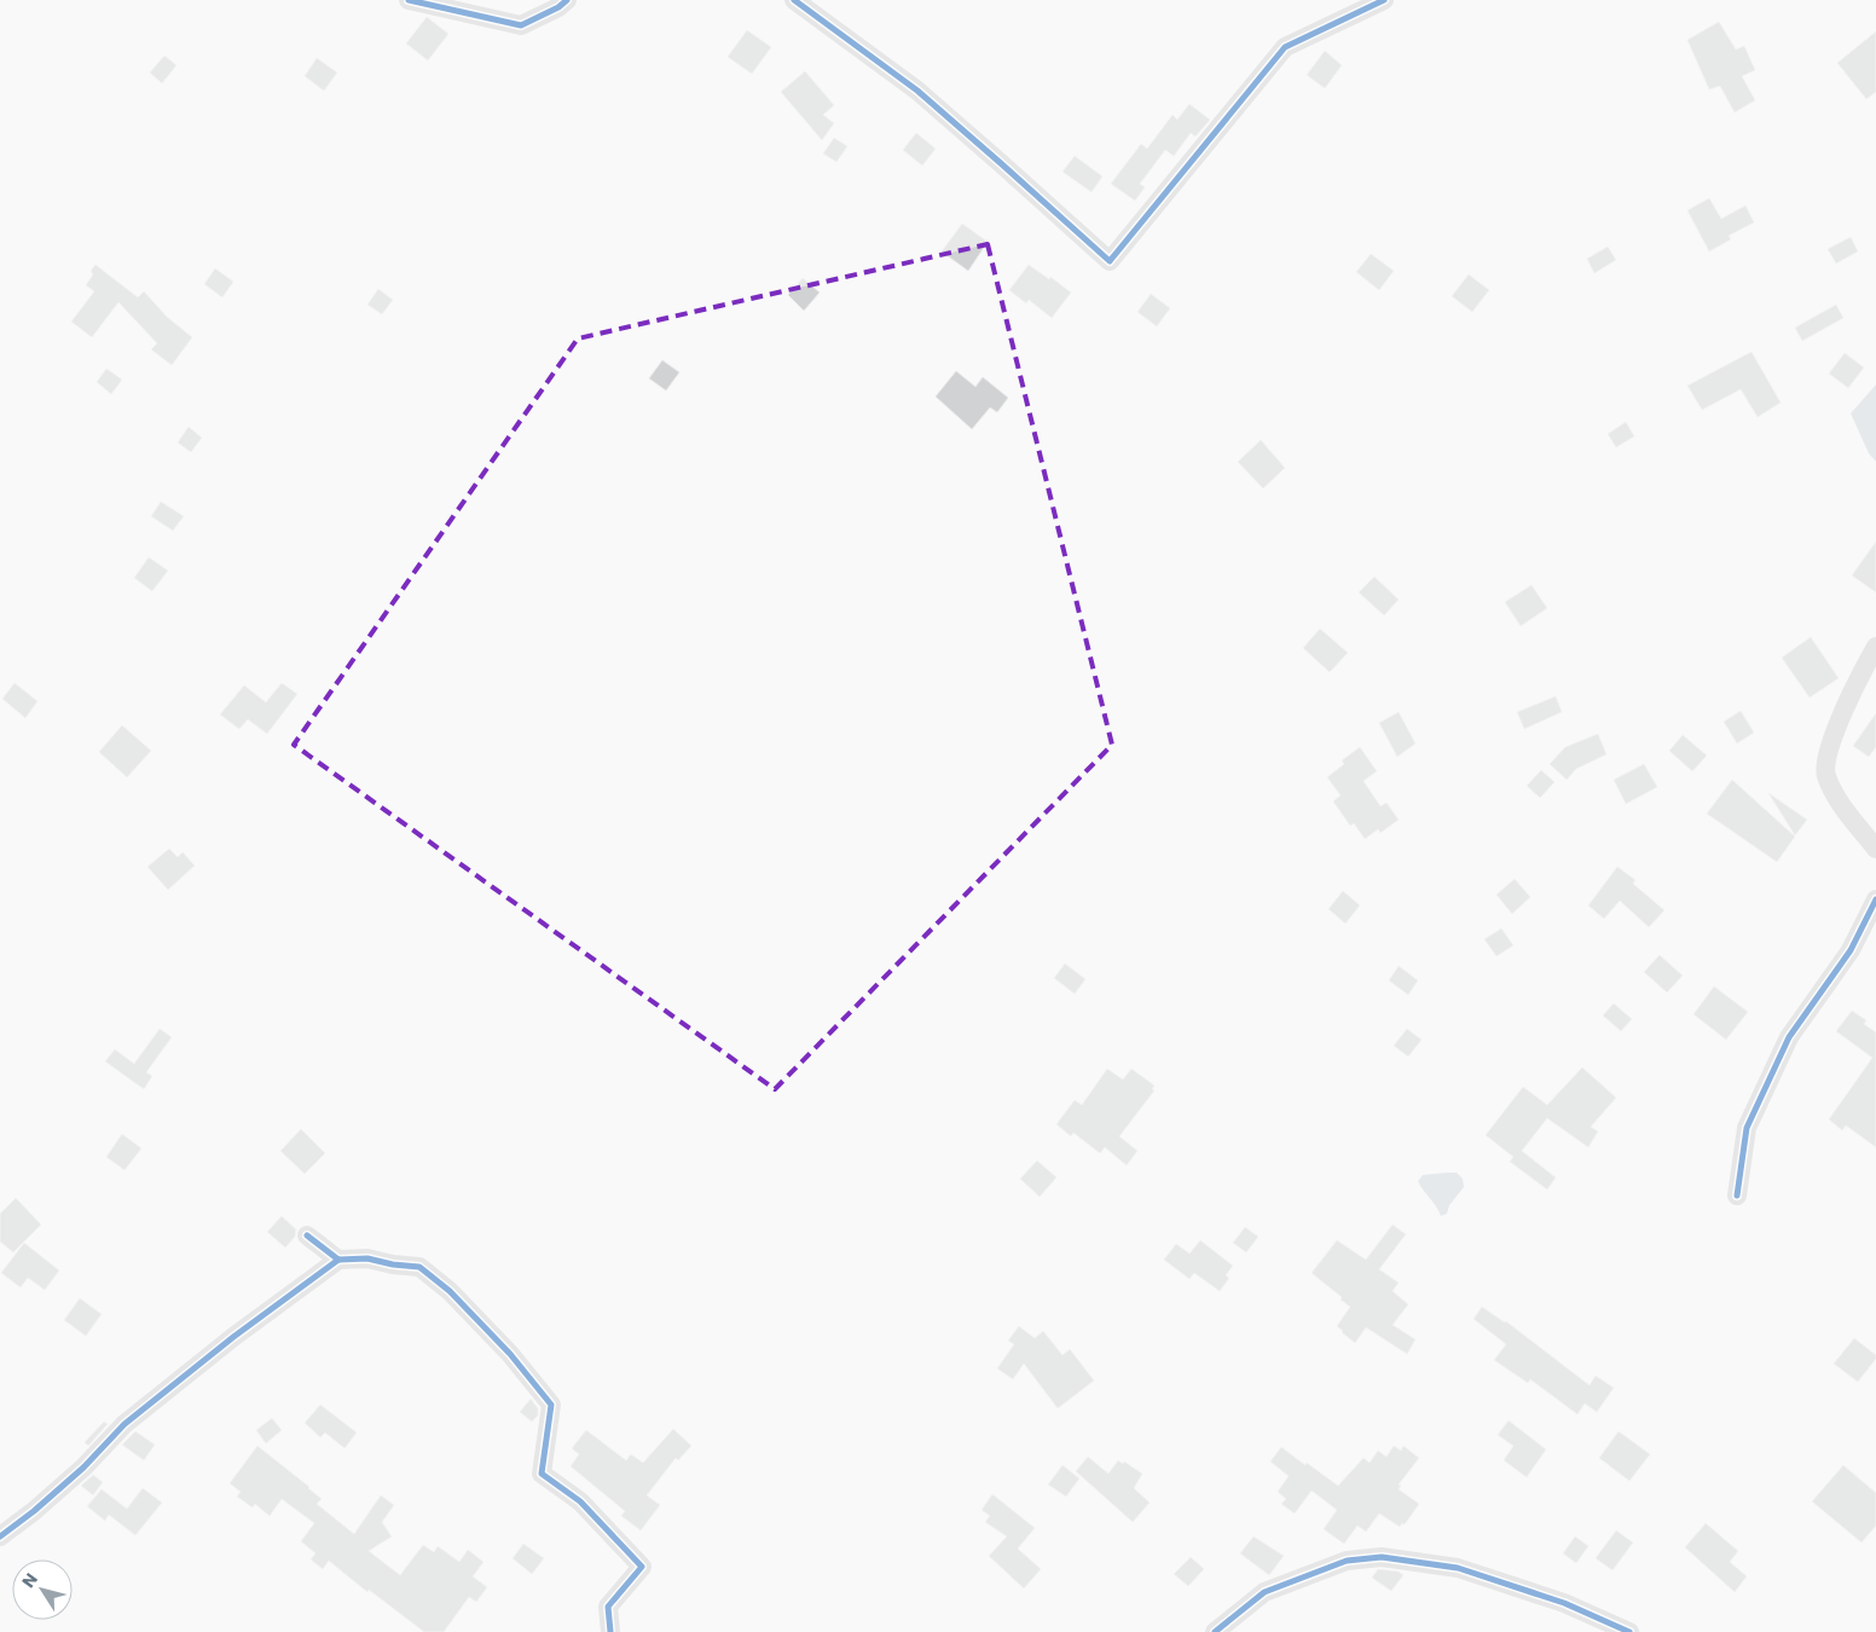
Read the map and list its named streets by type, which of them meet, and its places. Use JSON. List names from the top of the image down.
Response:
{
  "north": "top left"
}
